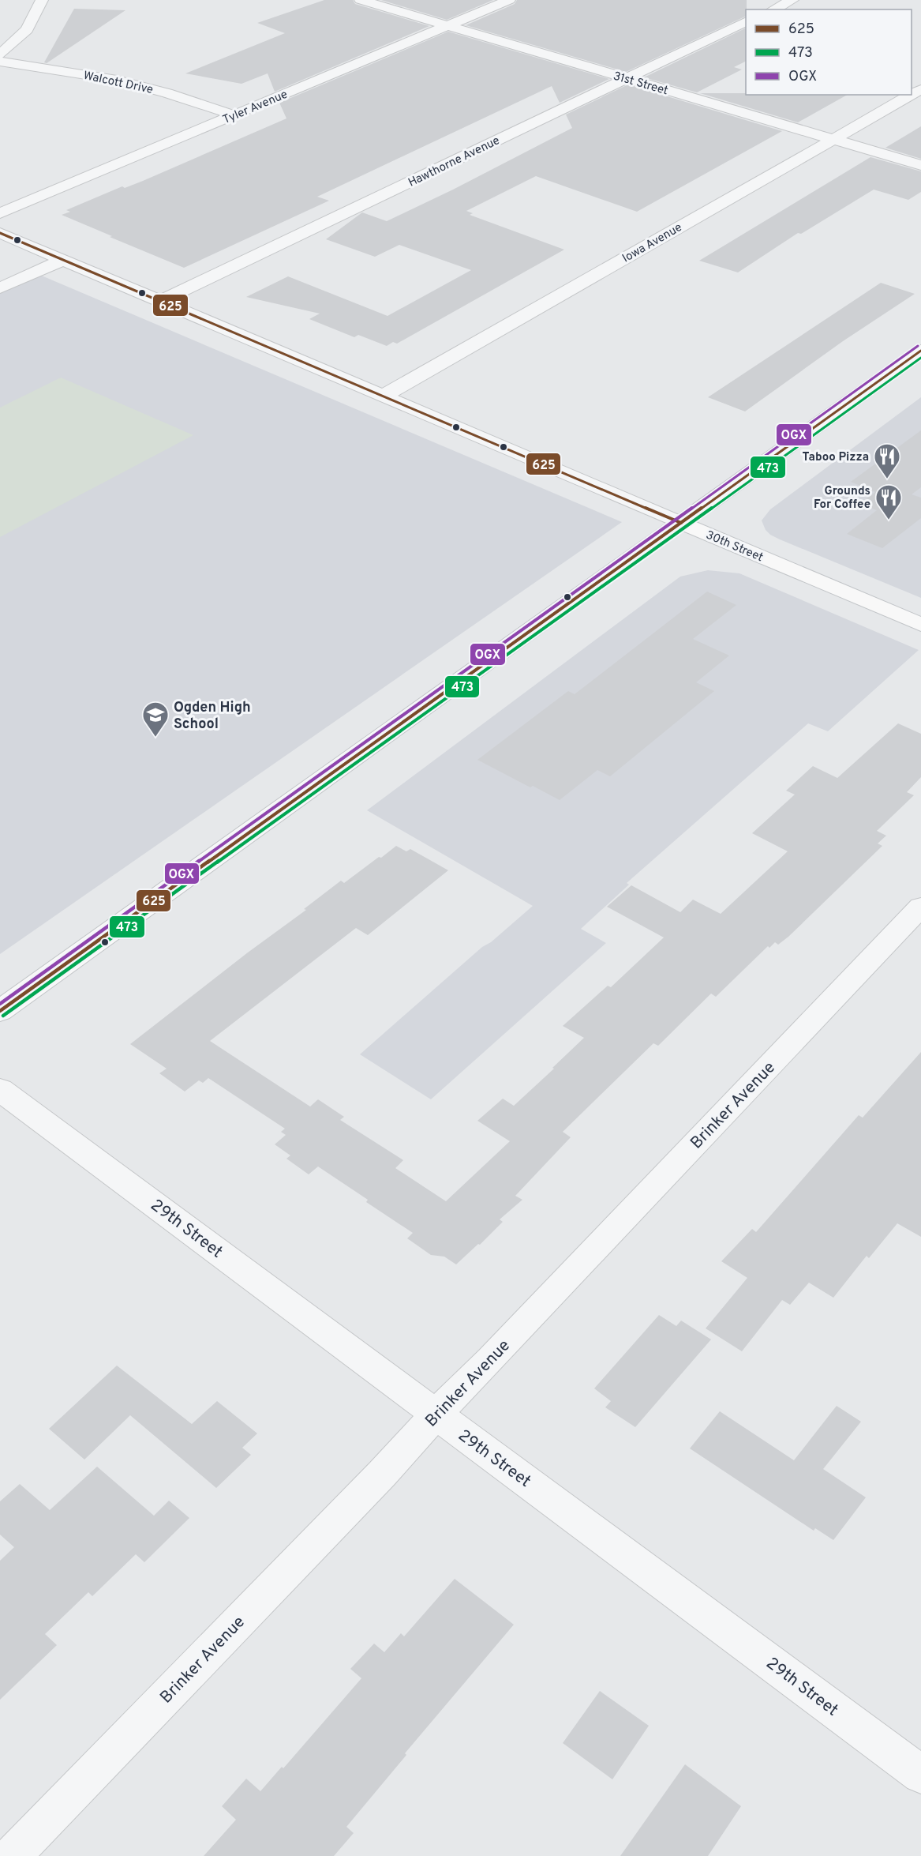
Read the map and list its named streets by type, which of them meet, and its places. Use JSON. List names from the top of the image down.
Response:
{
  "streets": {
    "main road": ["30th Street"],
    "street": [
      "Walcott Drive",
      "31st Street",
      "Tyler Avenue",
      "Hawthorne Avenue",
      "Iowa Avenue",
      "Brinker Avenue",
      "29th Street"
    ]
  },
  "crossings": [
    ["Walcott Drive", "Tyler Avenue"],
    ["31st Street", "Tyler Avenue"],
    ["31st Street", "Hawthorne Avenue"],
    ["31st Street", "Iowa Avenue"],
    ["Hawthorne Avenue", "30th Street"],
    ["Iowa Avenue", "30th Street"],
    ["Brinker Avenue", "29th Street"]
  ],
  "places": {
    "restaurant": ["Taboo Pizza", "Grounds For Coffee"],
    "school or university": ["Ogden High School"]
  },
  "lines": ["transit line 625", "transit line OGX", "transit line 473"],
  "legend": ["625", "473", "OGX"]
}
